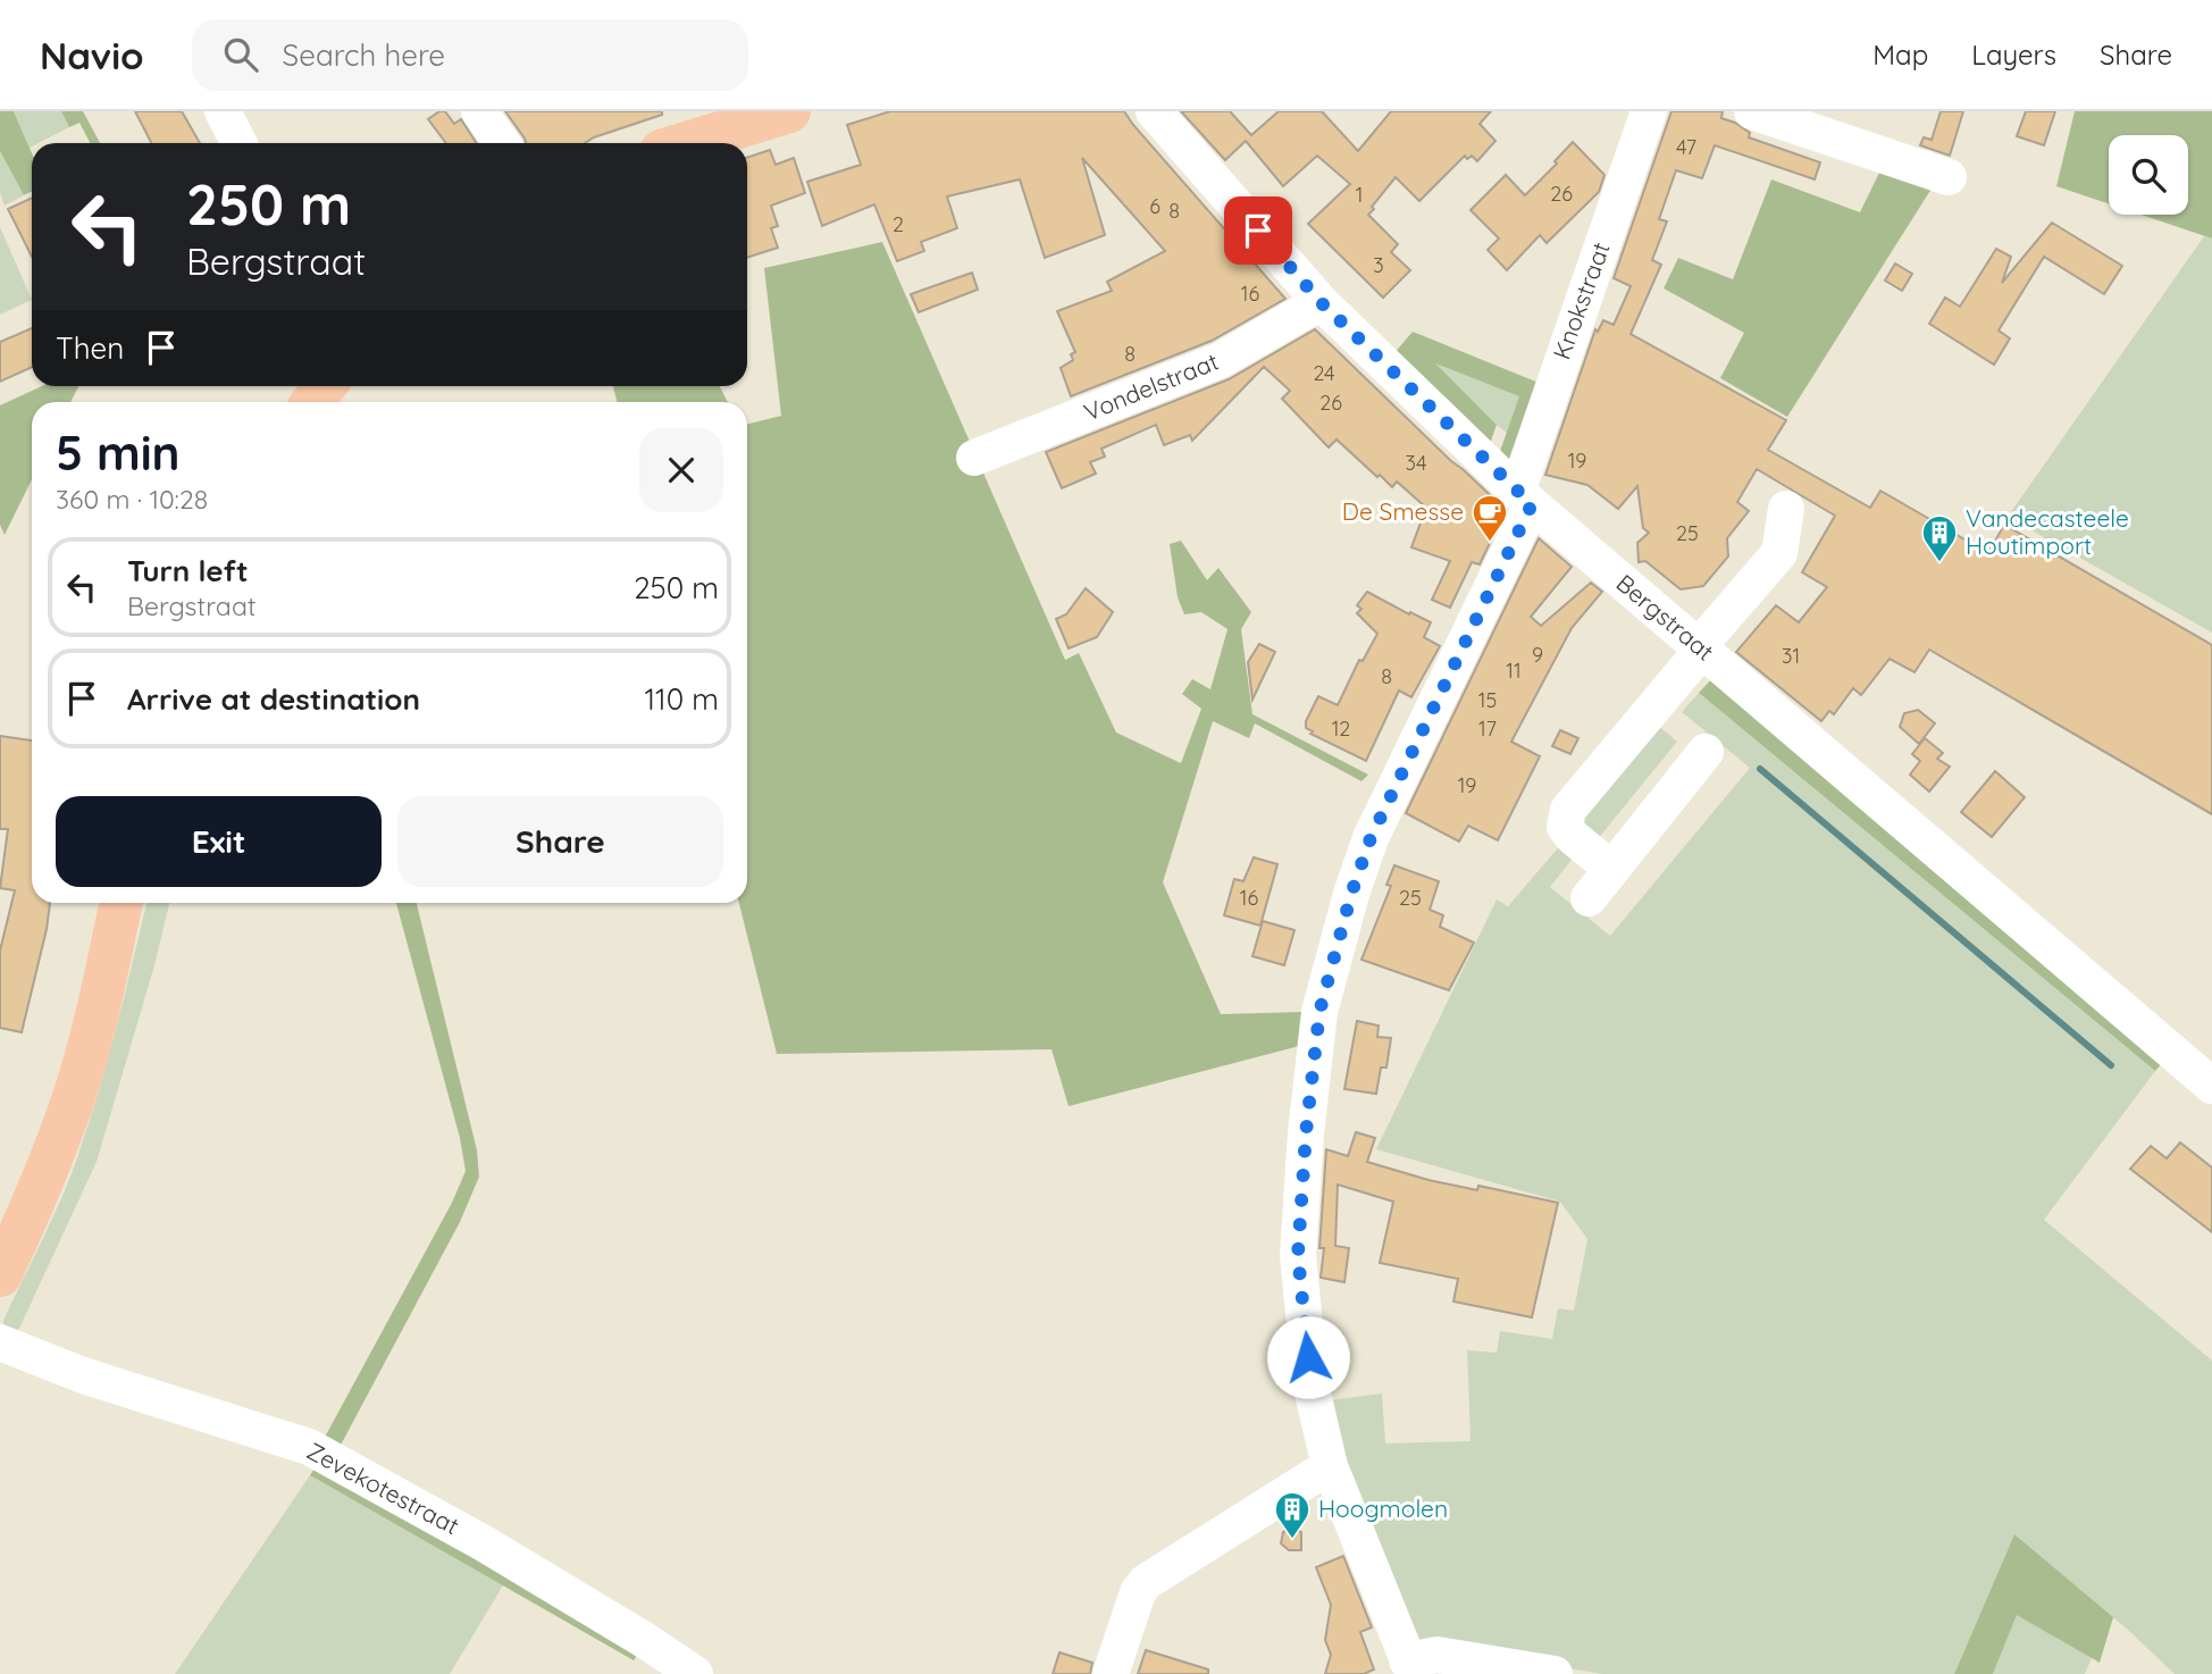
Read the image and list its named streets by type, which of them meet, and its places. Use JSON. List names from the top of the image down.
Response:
{
  "streets": {
    "street": [
      "Knokstraat",
      "Vondelstraat",
      "Bergstraat",
      "Zevekotestraat"
    ]
  },
  "crossings": [
    ["Knokstraat", "Bergstraat"],
    ["Vondelstraat", "Bergstraat"]
  ],
  "places": {
    "cafe": ["De Smesse"],
    "building": ["Vandecasteele Houtimport", "Hoogmolen"]
  },
  "house_numbers": [
    "47",
    "26",
    "1",
    "6",
    "8",
    "2",
    "3",
    "16",
    "8",
    "24",
    "26",
    "19",
    "34",
    "25",
    "9",
    "31",
    "11",
    "8",
    "15",
    "12",
    "17",
    "19",
    "16",
    "25"
  ],
  "page": {
    "header": "Navio",
    "search": "Search here",
    "nav": ["Map", "Layers", "Share"],
    "turn": ["250 m", "Bergstraat"],
    "then": "Then",
    "heading": ["5 min", "360 m · 10:28"],
    "list": [
      {
        "name": "Turn left",
        "note": "Bergstraat",
        "value": "250 m"
      },
      {
        "name": "Arrive at destination",
        "value": "110 m"
      }
    ],
    "buttons": ["Exit", "Share"]
  }
}
